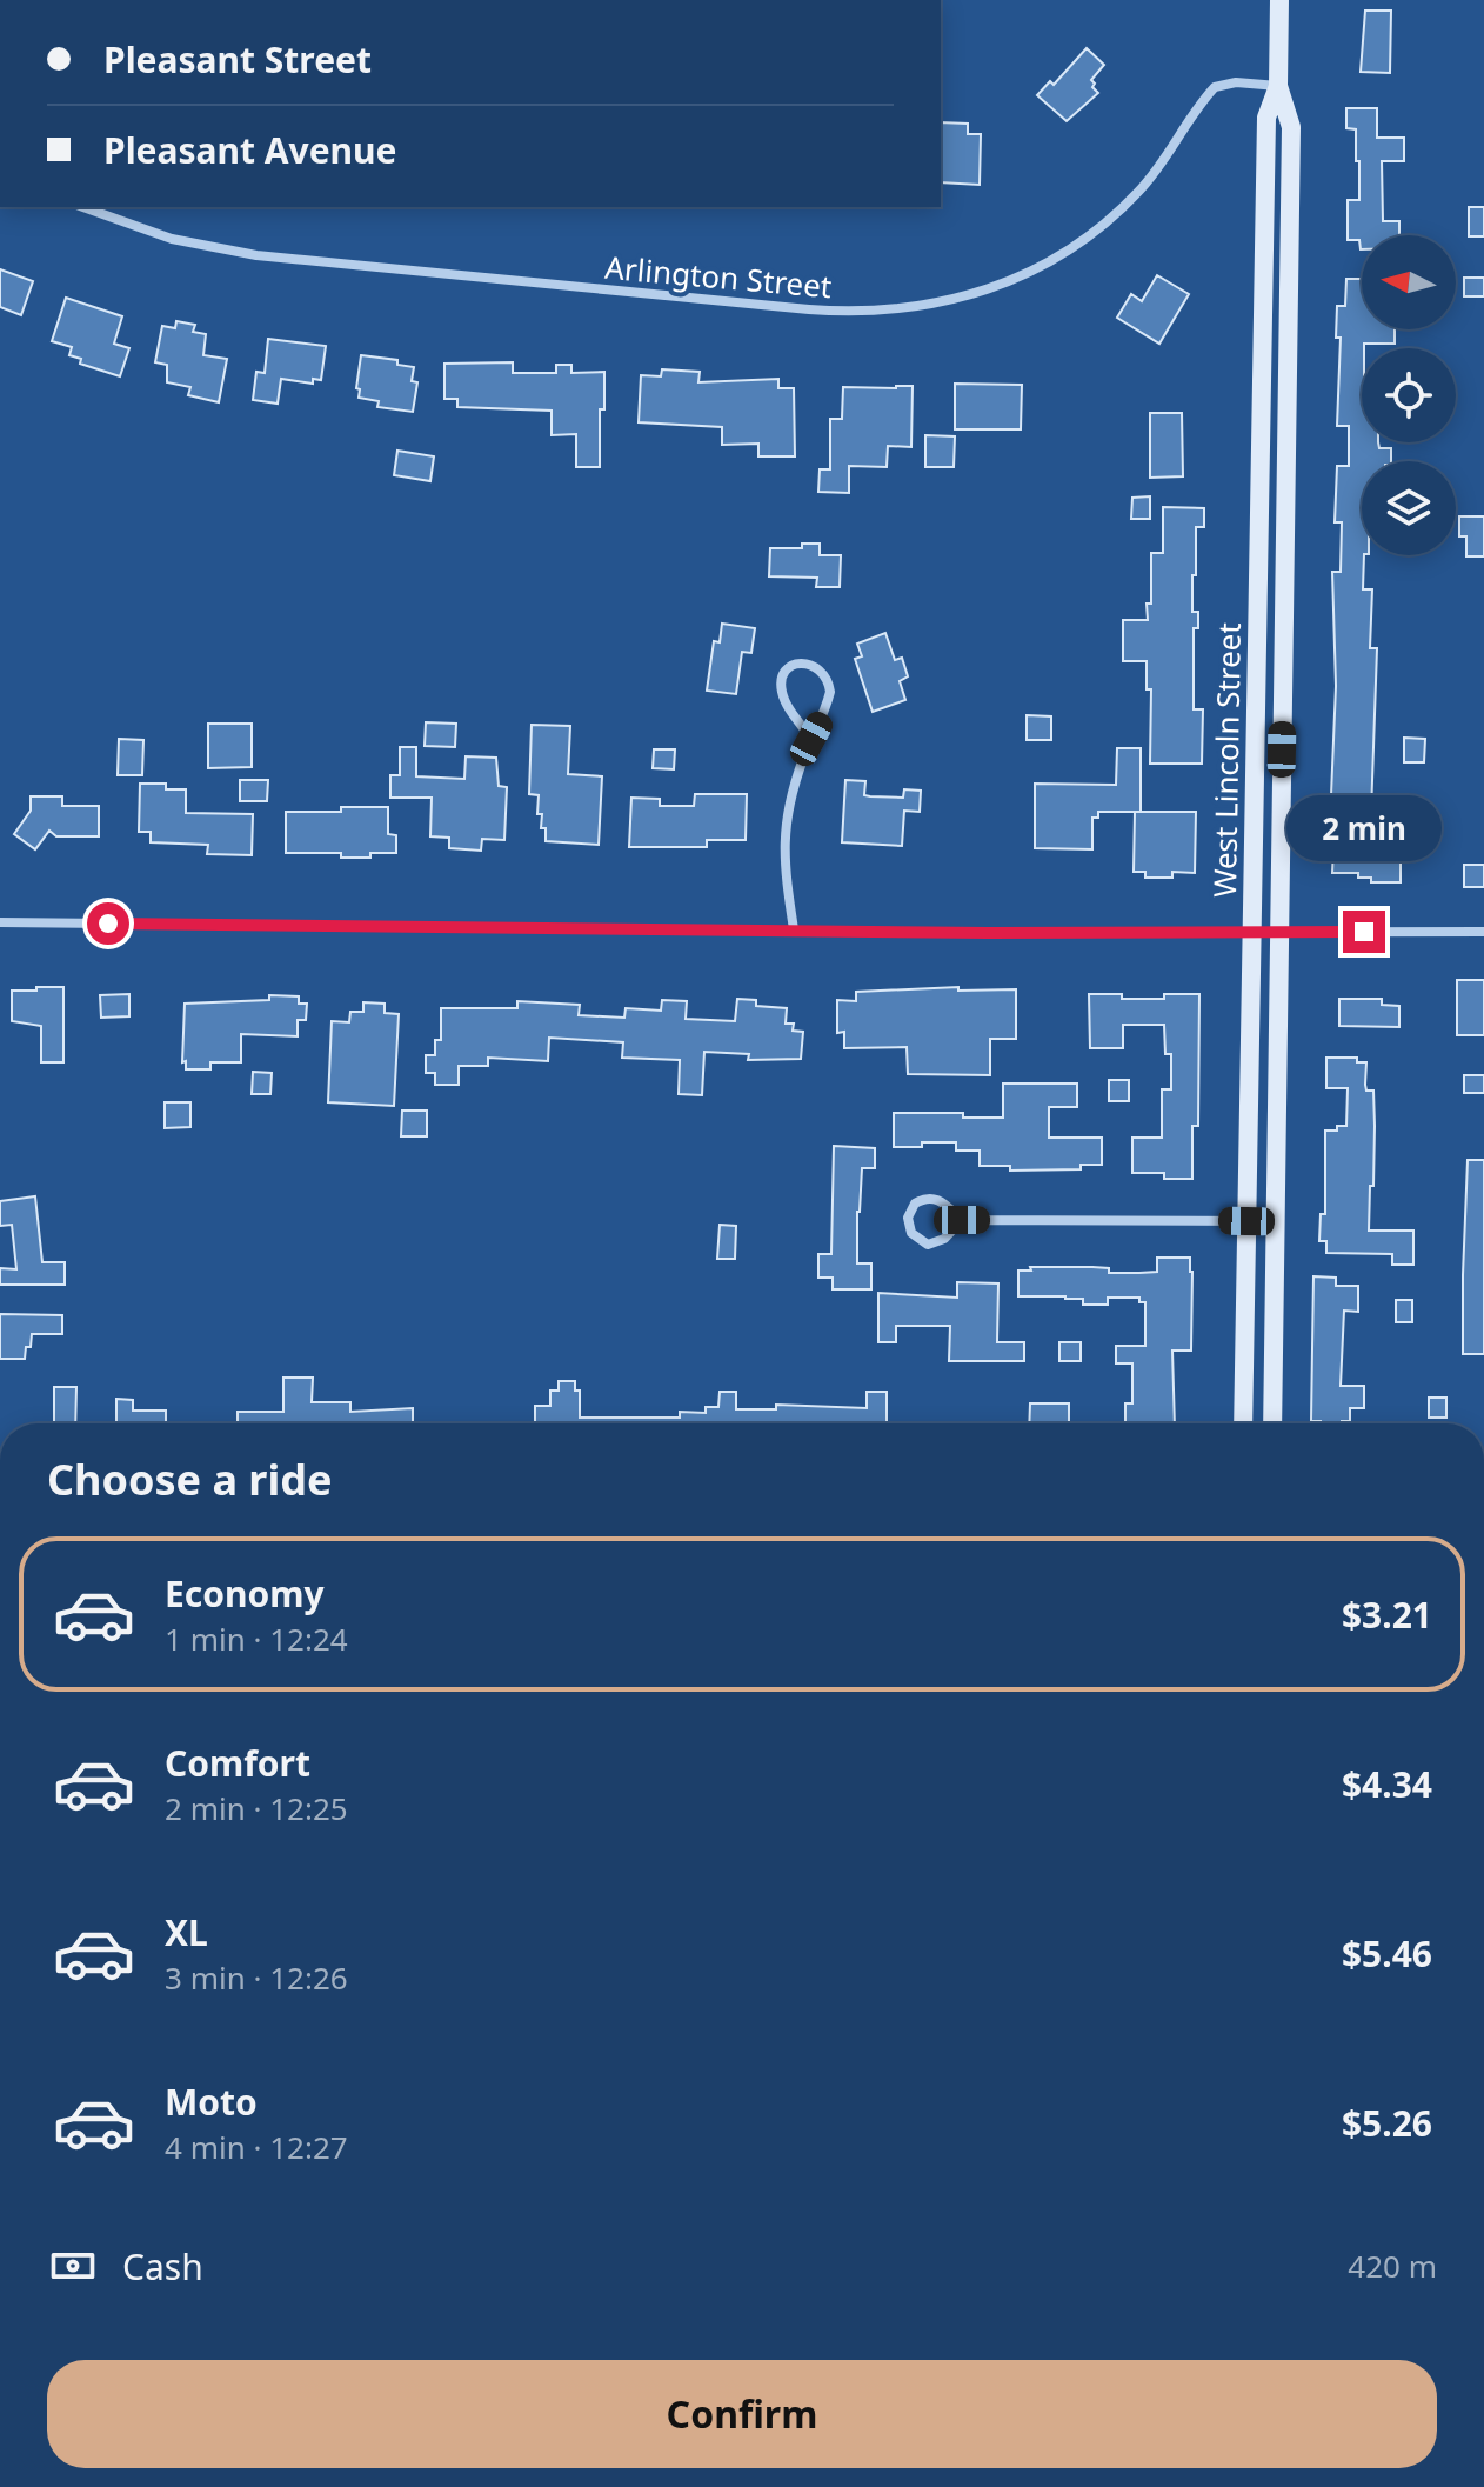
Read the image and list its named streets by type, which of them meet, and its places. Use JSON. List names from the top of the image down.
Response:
{
  "streets": {
    "street": ["Arlington Street", "West Lincoln Street"]
  },
  "crossings": [
    ["Arlington Street", "West Lincoln Street"]
  ],
  "north": "left",
  "page": {
    "banner": ["Pleasant Street", "Pleasant Avenue"],
    "bubble": "2 min",
    "heading": "Choose a ride",
    "list": [
      {
        "name": "Economy",
        "note": "1 min · 12:24",
        "value": "$3.21"
      },
      {
        "name": "Comfort",
        "note": "2 min · 12:25",
        "value": "$4.34"
      },
      {
        "name": "XL",
        "note": "3 min · 12:26",
        "value": "$5.46"
      },
      {
        "name": "Moto",
        "note": "4 min · 12:27",
        "value": "$5.26"
      }
    ],
    "pay": ["Cash", "420 m"],
    "buttons": "Confirm"
  }
}
